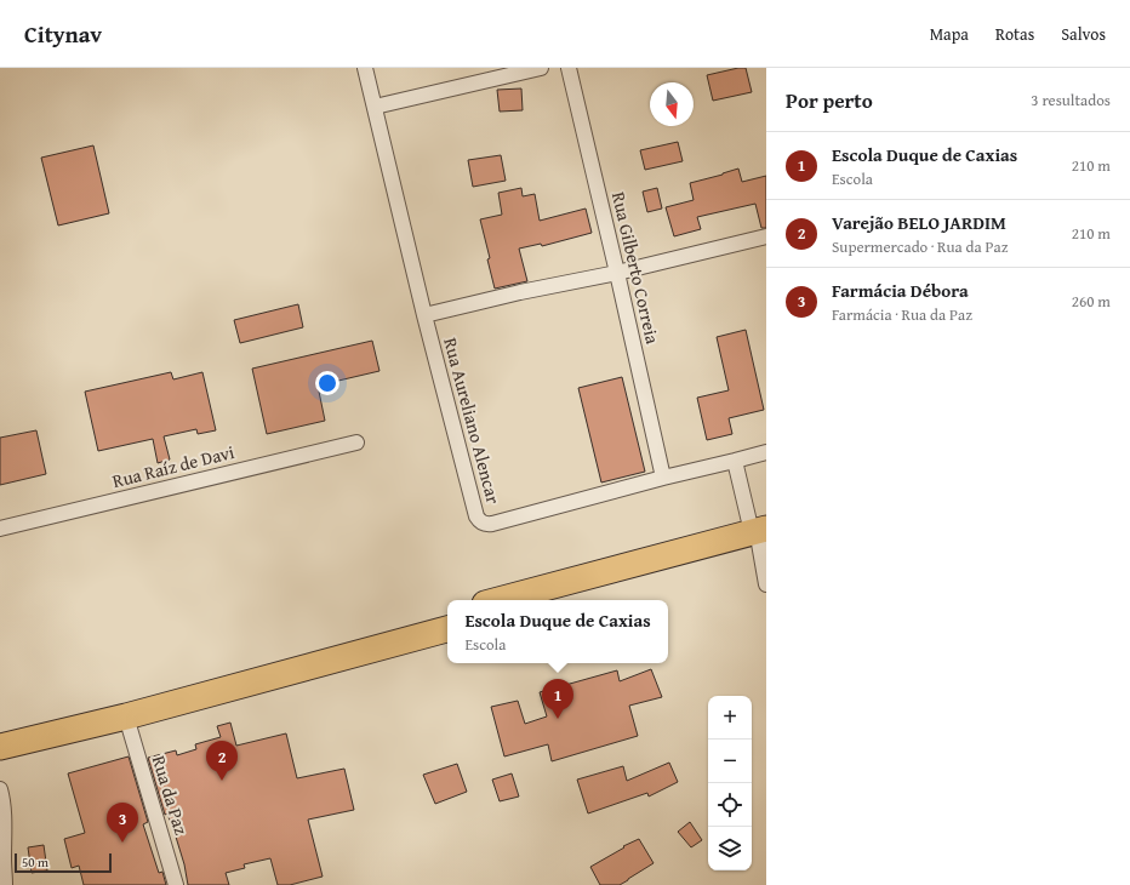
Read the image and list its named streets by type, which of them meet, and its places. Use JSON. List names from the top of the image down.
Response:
{
  "streets": {
    "street": [
      "Rua Gilberto Correia",
      "Rua Aureliano Alencar",
      "Rua Raíz de Davi",
      "Rua da Paz"
    ]
  },
  "crossings": [
    ["Rua Gilberto Correia", "Rua Aureliano Alencar"]
  ],
  "scale_bar": "50 m",
  "north": "bottom",
  "page": {
    "header": "Citynav",
    "nav": ["Mapa", "Rotas", "Salvos"],
    "heading": ["Por perto", "3 resultados"],
    "list": [
      {
        "mark": "1",
        "name": "Escola Duque de Caxias",
        "note": "Escola",
        "value": "210 m"
      },
      {
        "mark": "2",
        "name": "Varejão BELO JARDIM",
        "note": "Supermercado · Rua da Paz",
        "value": "210 m"
      },
      {
        "mark": "3",
        "name": "Farmácia Débora",
        "note": "Farmácia · Rua da Paz",
        "value": "260 m"
      }
    ],
    "popup": ["Escola Duque de Caxias", "Escola"],
    "pins": ["1", "2", "3"],
    "map_buttons": ["+", "−"],
    "scale": "50 m"
  }
}
